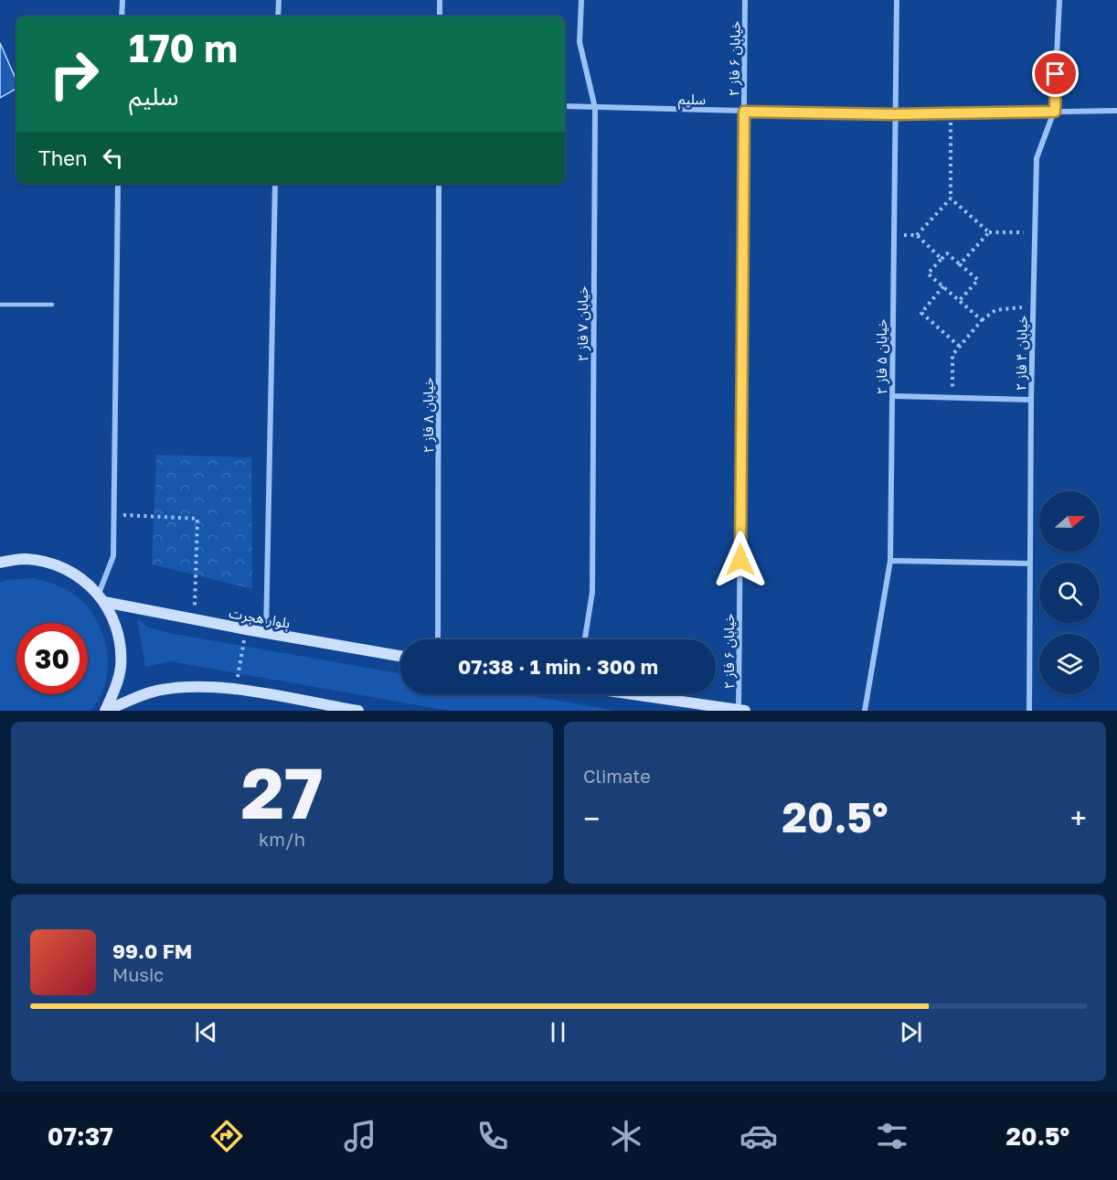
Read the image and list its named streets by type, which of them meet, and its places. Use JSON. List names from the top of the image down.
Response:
{
  "streets": {
    "main road": ["بلوار هجرت"],
    "street": [
      "خیابان ۶ فاز ۲",
      "سلیم",
      "خیابان ۷ فاز ۲",
      "خیابان ۴ فاز ۲",
      "خیابان ۵ فاز ۲",
      "خیابان ۸ فاز ۲"
    ]
  },
  "crossings": [
    ["خیابان ۶ فاز ۲", "سلیم"],
    ["سلیم", "خیابان ۷ فاز ۲"],
    ["سلیم", "خیابان ۴ فاز ۲"],
    ["سلیم", "خیابان ۵ فاز ۲"]
  ],
  "north": "right",
  "page": {
    "turn": ["170 m", "سلیم"],
    "then": "Then",
    "limit": "30",
    "trip": "07:38 · 1 min · 300 m",
    "tile": [
      ["27", "km/h"],
      "Climate"
    ],
    "heat": ["−", "20.5°", "+"],
    "song": ["99.0 FM", "Music"],
    "tabs": ["07:37", "20.5°"]
  }
}
